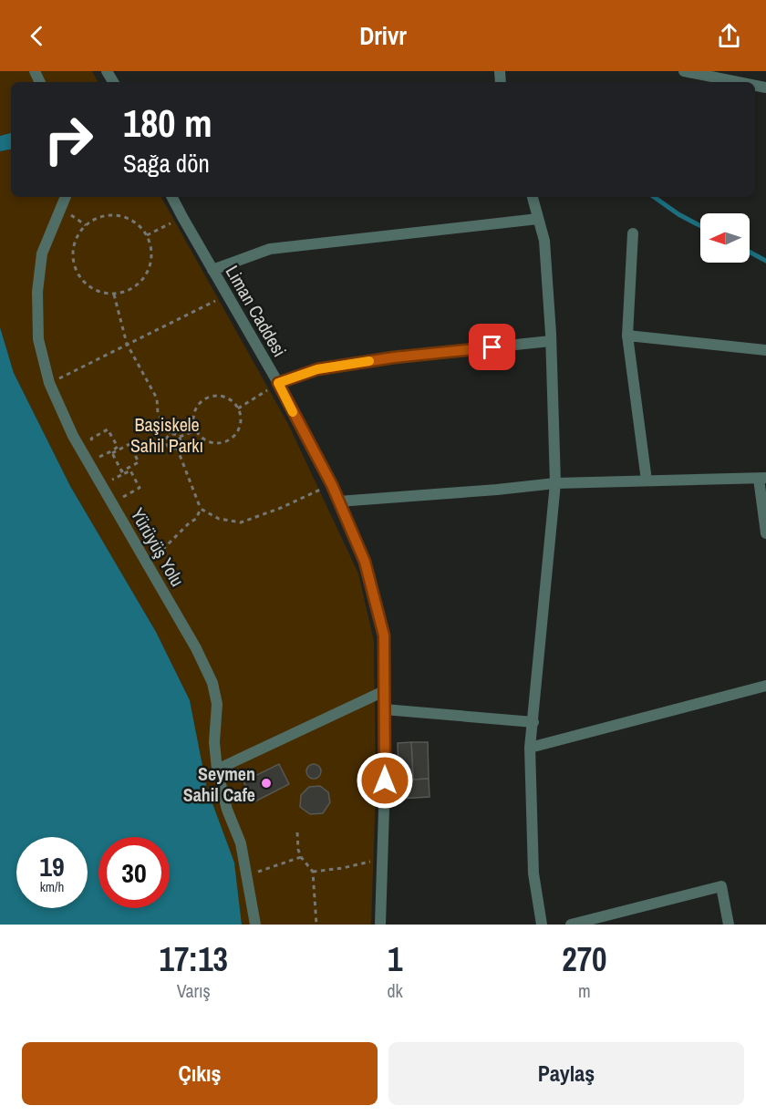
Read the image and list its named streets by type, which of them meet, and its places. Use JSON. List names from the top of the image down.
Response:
{
  "streets": {
    "street": ["Liman Caddesi", "Yürüyüş Yolu"]
  },
  "parks": ["Başiskele Sahil Parkı"],
  "places": ["Seymen Sahil Cafe"],
  "north": "left",
  "page": {
    "header": "Drivr",
    "turn": ["180 m", "Sağa dön"],
    "speed": "19 km/h",
    "limit": "30",
    "eta": [
      "17:13",
      "Varış",
      "1",
      "dk",
      "270",
      "m"
    ],
    "buttons": ["Çıkış", "Paylaş"]
  }
}
